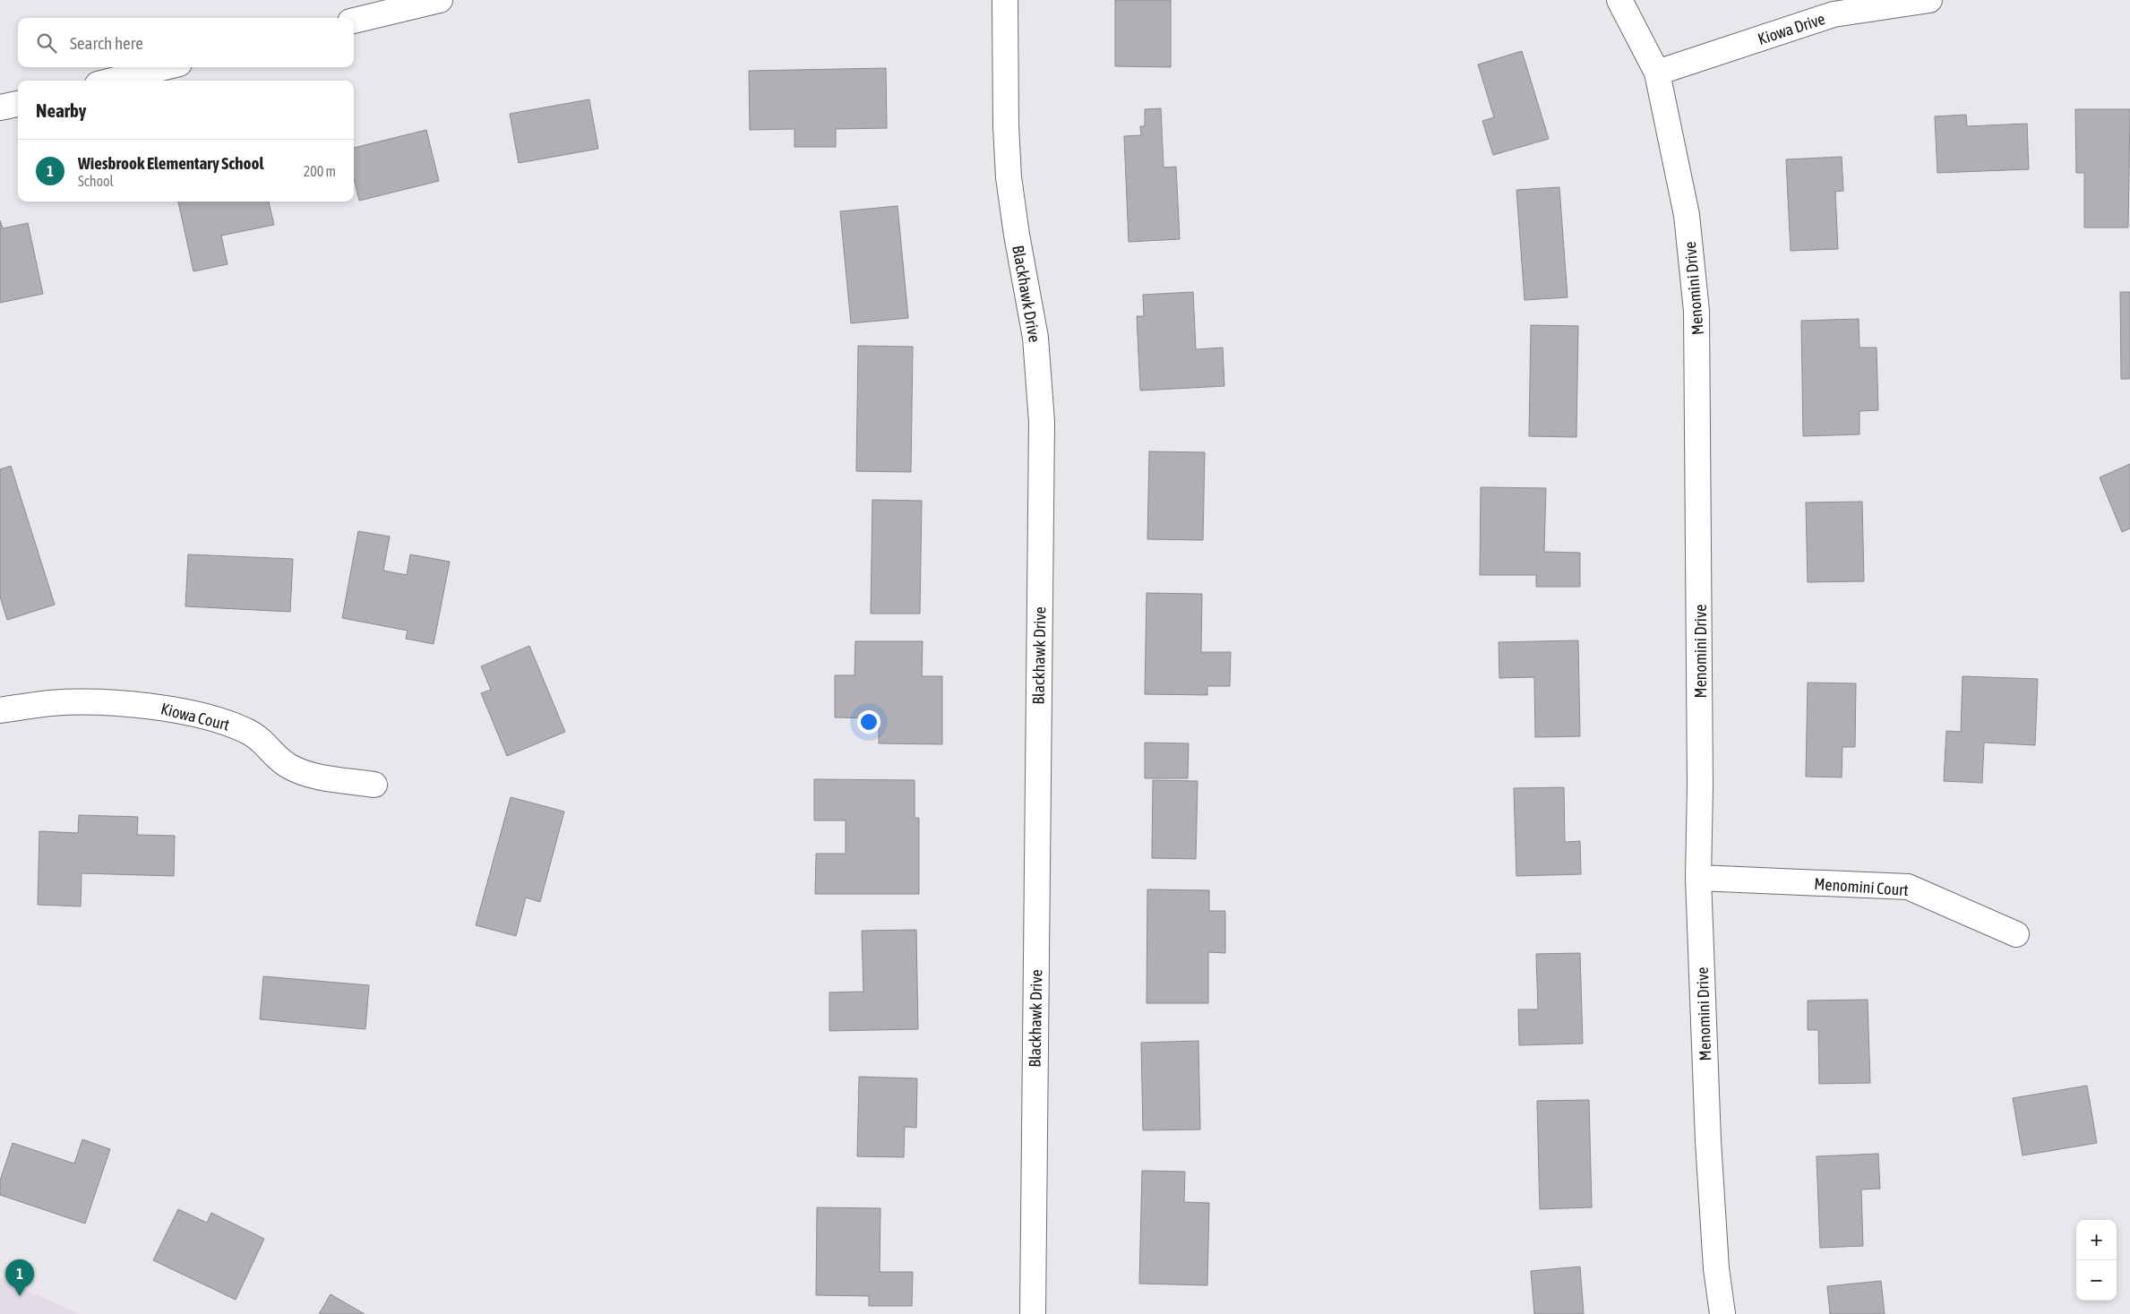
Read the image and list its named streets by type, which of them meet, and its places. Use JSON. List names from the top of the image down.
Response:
{
  "streets": {
    "street": [
      "Kiowa Drive",
      "Menomini Drive",
      "Blackhawk Drive",
      "Kiowa Court",
      "Menomini Court"
    ]
  },
  "crossings": [
    ["Kiowa Drive", "Menomini Drive"],
    ["Menomini Drive", "Menomini Court"]
  ],
  "page": {
    "search": "Search here",
    "heading": "Nearby",
    "list": [
      {
        "mark": "1",
        "name": "Wiesbrook Elementary School",
        "note": "School",
        "value": "200 m"
      }
    ],
    "map_buttons": ["+", "−"],
    "pins": "1"
  }
}
